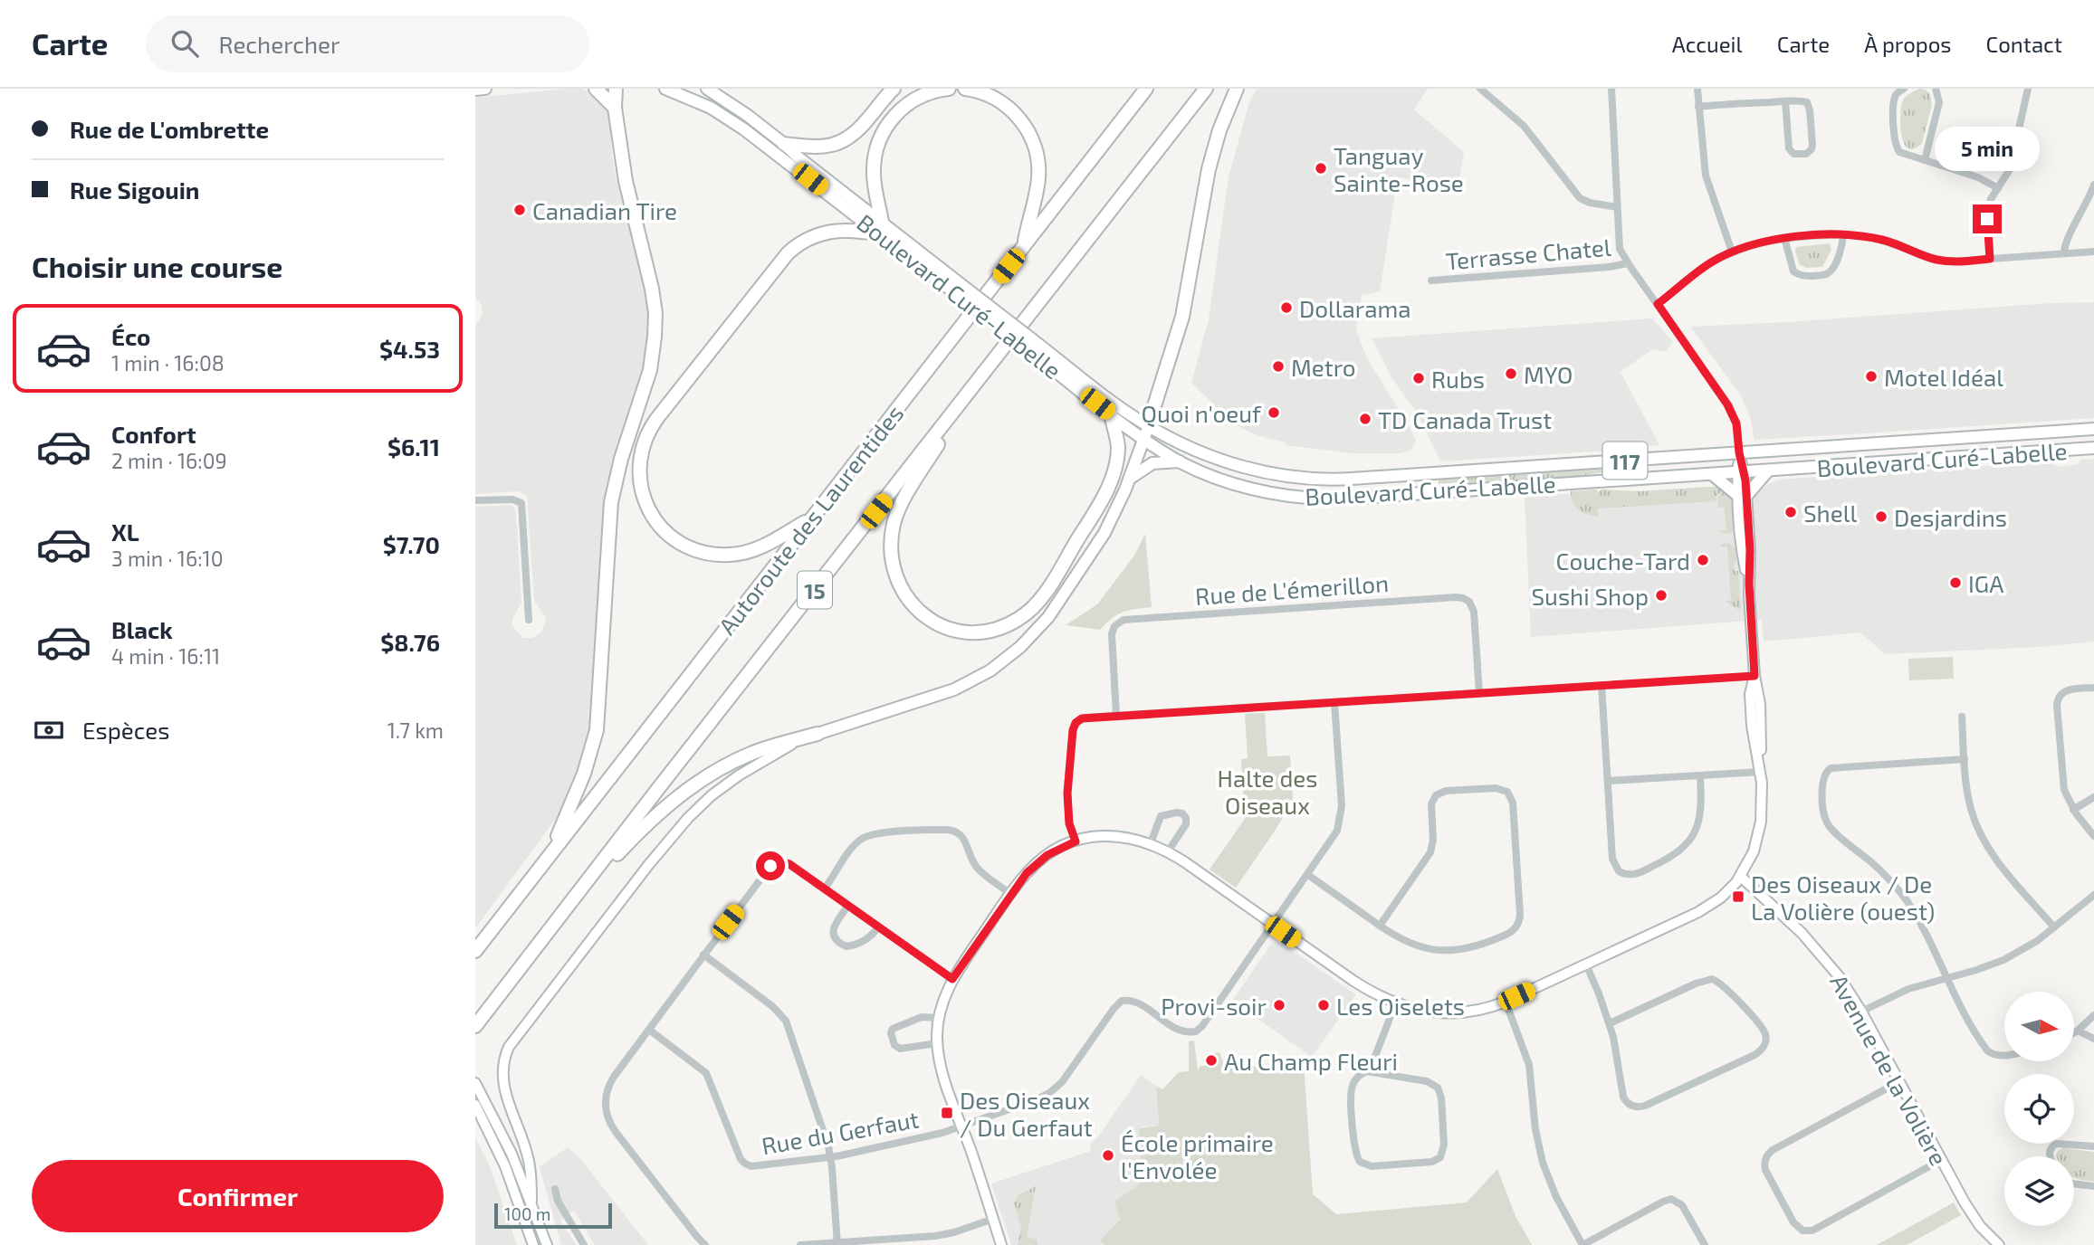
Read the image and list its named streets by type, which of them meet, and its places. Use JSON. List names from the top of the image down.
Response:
{
  "streets": {
    "highway": ["Autoroute des Laurentides", "15"],
    "main road": ["Boulevard Curé-Labelle", "117"],
    "street": [
      "Terrasse Chatel",
      "Rue de L'émerillon",
      "Avenue de la Volière",
      "Rue du Gerfaut"
    ]
  },
  "crossings": [
    ["Autoroute des Laurentides", "15"]
  ],
  "parks": ["Halte des Oiseaux"],
  "places": {
    "other": [
      "Tanguay Sainte-Rose",
      "Canadian Tire",
      "Dollarama",
      "Metro",
      "MYO",
      "Motel Idéal",
      "Rubs",
      "Quoi n'oeuf",
      "TD Canada Trust",
      "Shell",
      "Desjardins",
      "Couche-Tard",
      "IGA",
      "Sushi Shop",
      "Provi-soir",
      "Les Oiselets",
      "Au Champ Fleuri",
      "École primaire l'Envolée"
    ],
    "transit": ["Des Oiseaux / De La Volière (ouest)", "Des Oiseaux / Du Gerfaut"]
  },
  "scale_bar": "100 m",
  "north": "right",
  "page": {
    "header": "Carte",
    "search": "Rechercher",
    "nav": [
      "Accueil",
      "Carte",
      "À propos",
      "Contact"
    ],
    "banner": ["Rue de L'ombrette", "Rue Sigouin"],
    "bubble": "5 min",
    "heading": "Choisir une course",
    "list": [
      {
        "name": "Éco",
        "note": "1 min · 16:08",
        "value": "$4.53"
      },
      {
        "name": "Confort",
        "note": "2 min · 16:09",
        "value": "$6.11"
      },
      {
        "name": "XL",
        "note": "3 min · 16:10",
        "value": "$7.70"
      },
      {
        "name": "Black",
        "note": "4 min · 16:11",
        "value": "$8.76"
      }
    ],
    "pay": ["Espèces", "1.7 km"],
    "buttons": "Confirmer",
    "scale": "100 m"
  }
}
